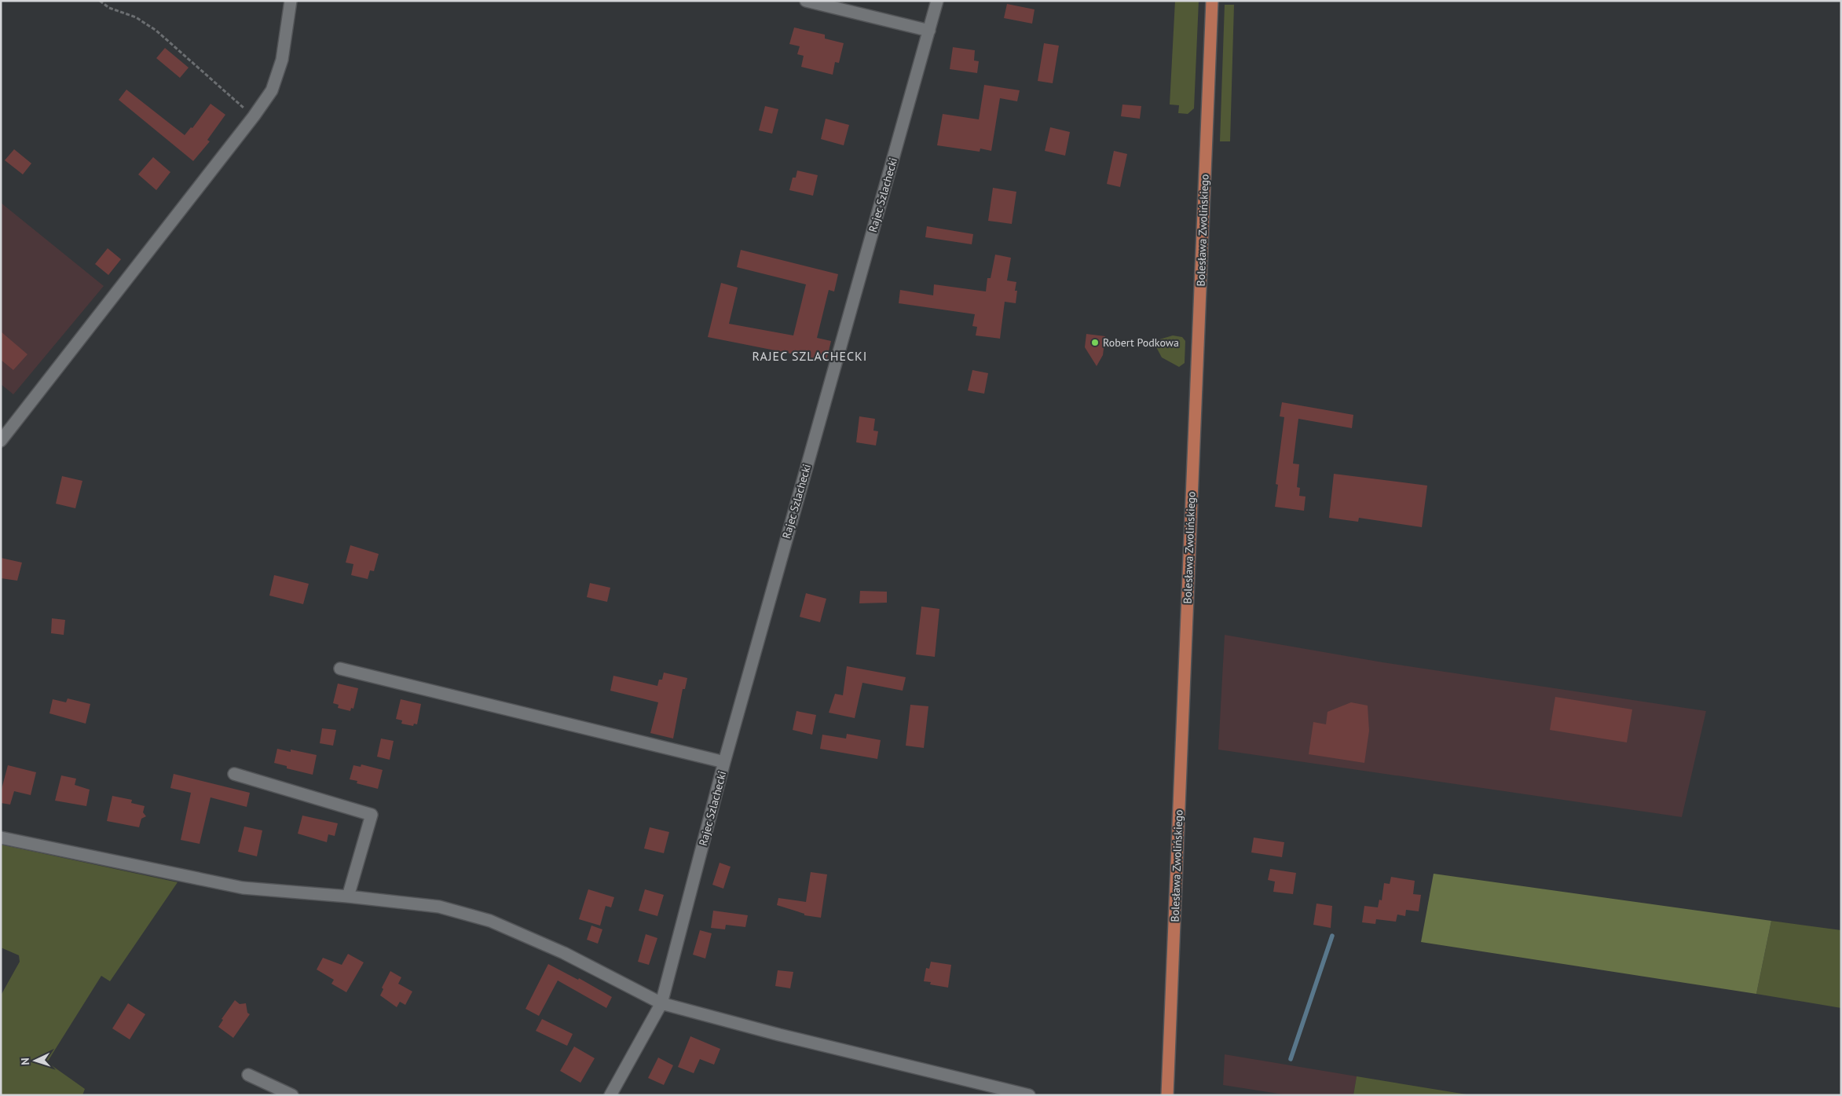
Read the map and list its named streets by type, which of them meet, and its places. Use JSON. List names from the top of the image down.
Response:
{
  "streets": {
    "main road": ["Bolesława Zwolińskiego"],
    "street": ["Rajec Szlachecki"]
  },
  "districts": ["RAJEC SZLACHECKI"],
  "places": ["Robert Podkowa"],
  "north": "left"
}
